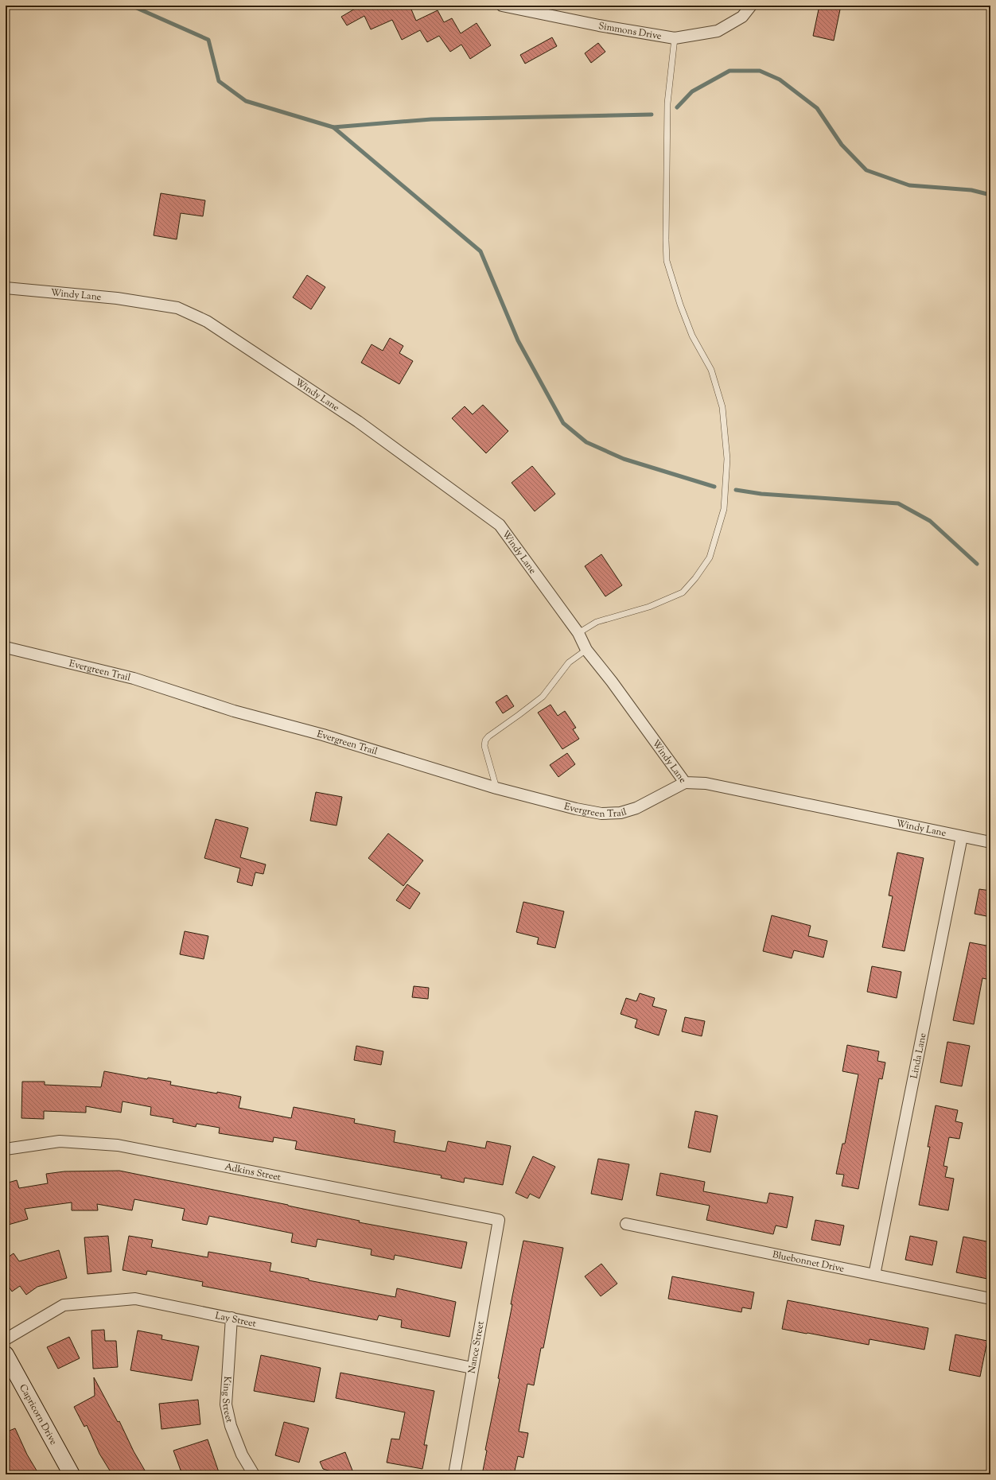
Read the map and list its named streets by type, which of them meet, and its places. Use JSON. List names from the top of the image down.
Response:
{
  "streets": {
    "street": [
      "Simmons Drive",
      "Windy Lane",
      "Evergreen Trail",
      "Linda Lane",
      "Adkins Street",
      "Bluebonnet Drive",
      "Lay Street",
      "Nance Street",
      "King Street",
      "Capricorn Drive"
    ]
  },
  "crossings": [
    ["Windy Lane", "Evergreen Trail"],
    ["Windy Lane", "Linda Lane"],
    ["Linda Lane", "Bluebonnet Drive"],
    ["Adkins Street", "Nance Street"],
    ["Lay Street", "Nance Street"],
    ["Lay Street", "King Street"]
  ]
}
